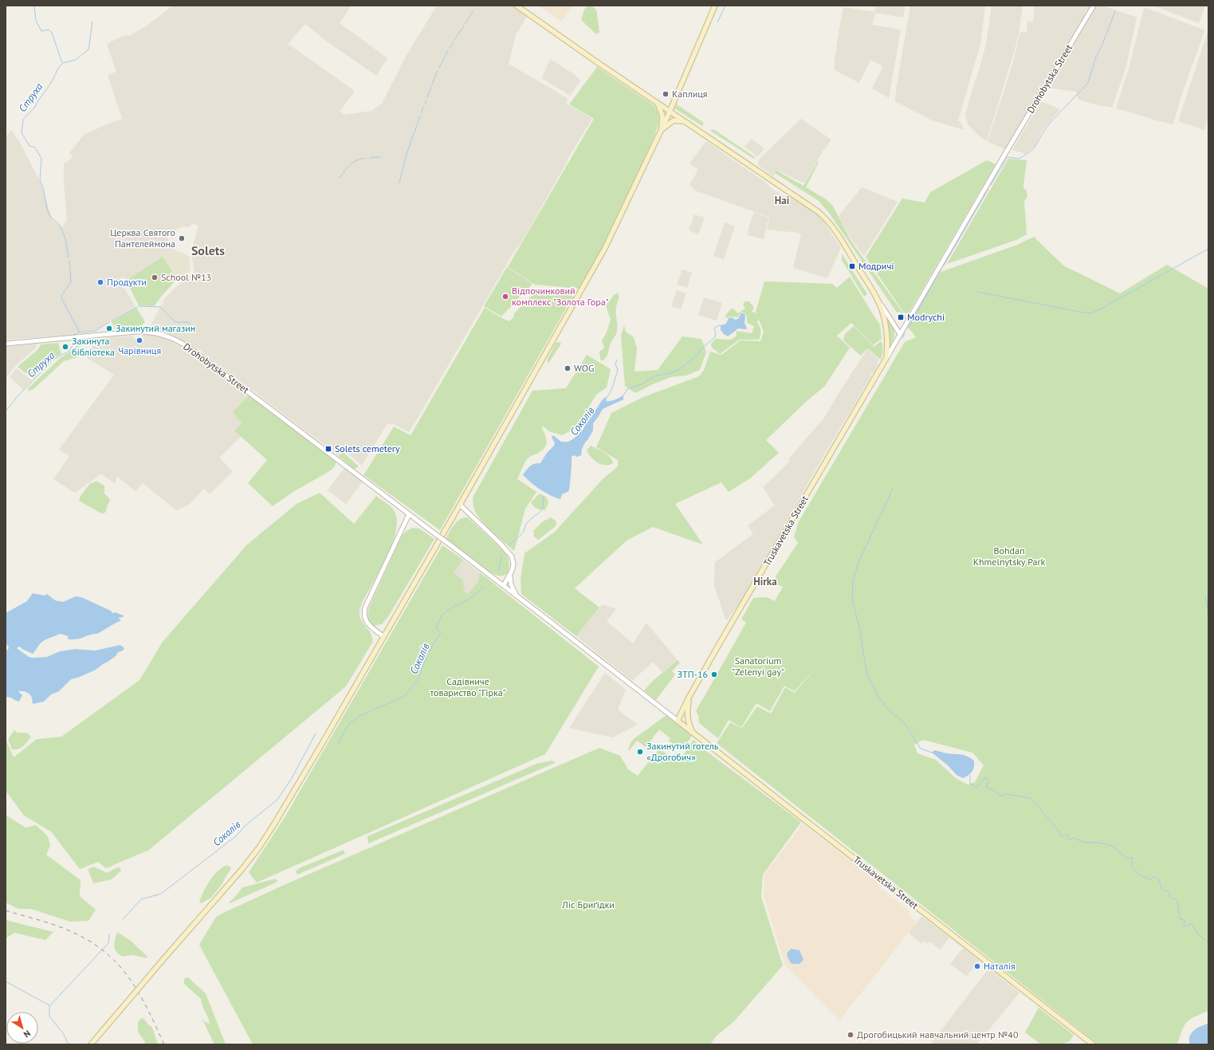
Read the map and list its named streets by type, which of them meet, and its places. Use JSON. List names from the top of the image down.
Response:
{
  "streets": {
    "main road": ["Truskavetska Street"],
    "street": ["Drohobytska Street"]
  },
  "crossings": [
    ["Drohobytska Street", "Truskavetska Street"]
  ],
  "districts": ["Hai", "Solets", "Hirka"],
  "water": ["Струха", "Соколів"],
  "parks": [
    "Bohdan Khmelnytsky Park",
    "Sanatorium \"Zelenyi gay\"",
    "Садівниче товариство \"Гірка\"",
    "Ліс Бриґідки"
  ],
  "places": {
    "other": [
      "Каплиця",
      "Церква Святого Пантелеймона",
      "School №13",
      "Продукти",
      "Відпочинковий комплекс \"Золота Гора\"",
      "Закинутий магазин",
      "Чарівниця",
      "Закинута бібліотека",
      "WOG",
      "ЗТП-16",
      "Закинутий готель «Дрогобич»",
      "Наталія",
      "Дрогобицький навчальний центр №40"
    ],
    "transit": ["Модричі", "Modrychi", "Solets cemetery"]
  },
  "north": "bottom right"
}
